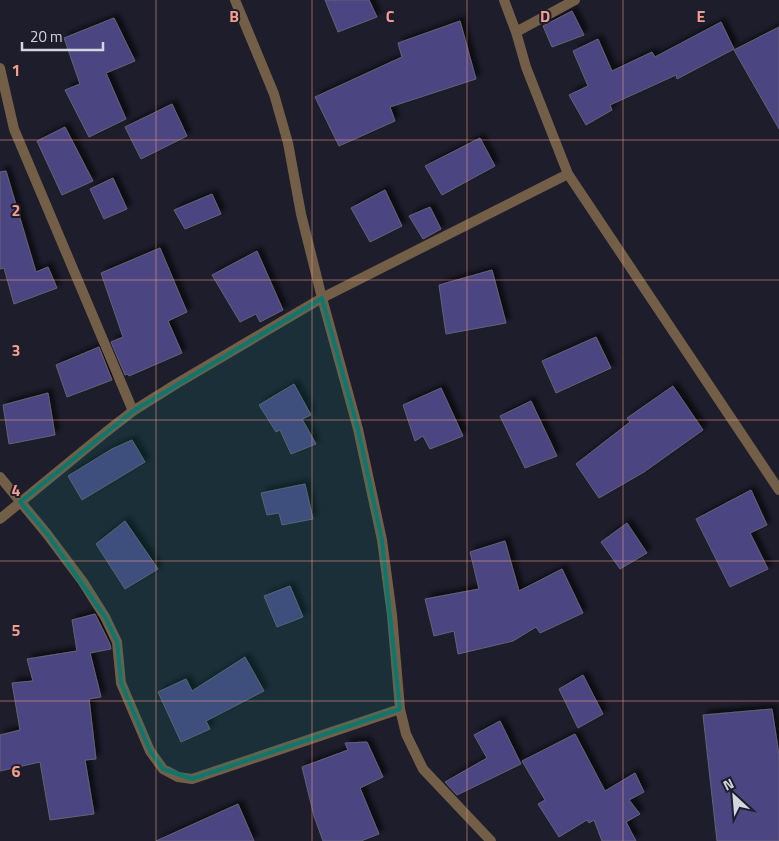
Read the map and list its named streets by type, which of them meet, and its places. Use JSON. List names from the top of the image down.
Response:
{
  "scale_bar": "20 m",
  "north": "top left",
  "grid": {
    "columns": [
      "B",
      "C",
      "D",
      "E"
    ],
    "rows": [
      "1",
      "2",
      "3",
      "4",
      "5",
      "6"
    ]
  }
}
